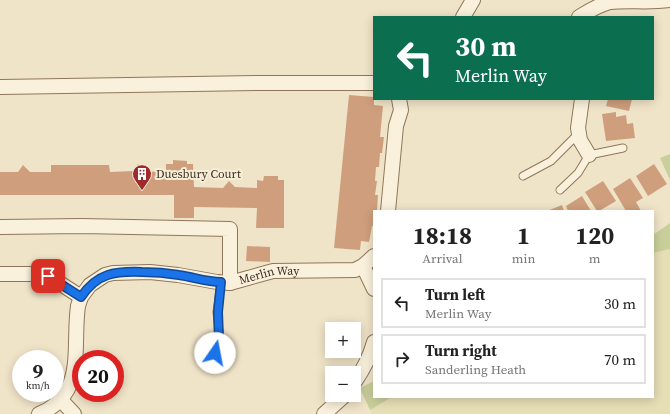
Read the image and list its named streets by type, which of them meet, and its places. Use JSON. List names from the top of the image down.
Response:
{
  "streets": {
    "street": ["Merlin Way"]
  },
  "places": {
    "building": ["Duesbury Court"]
  },
  "page": {
    "turn": ["30 m", "Merlin Way"],
    "eta": [
      "18:18",
      "Arrival",
      "1",
      "min",
      "120",
      "m"
    ],
    "list": [
      {
        "name": "Turn left",
        "note": "Merlin Way",
        "value": "30 m"
      },
      {
        "name": "Turn right",
        "note": "Sanderling Heath",
        "value": "70 m"
      }
    ],
    "map_buttons": ["+", "−"],
    "speed": "9 km/h",
    "limit": "20"
  }
}
